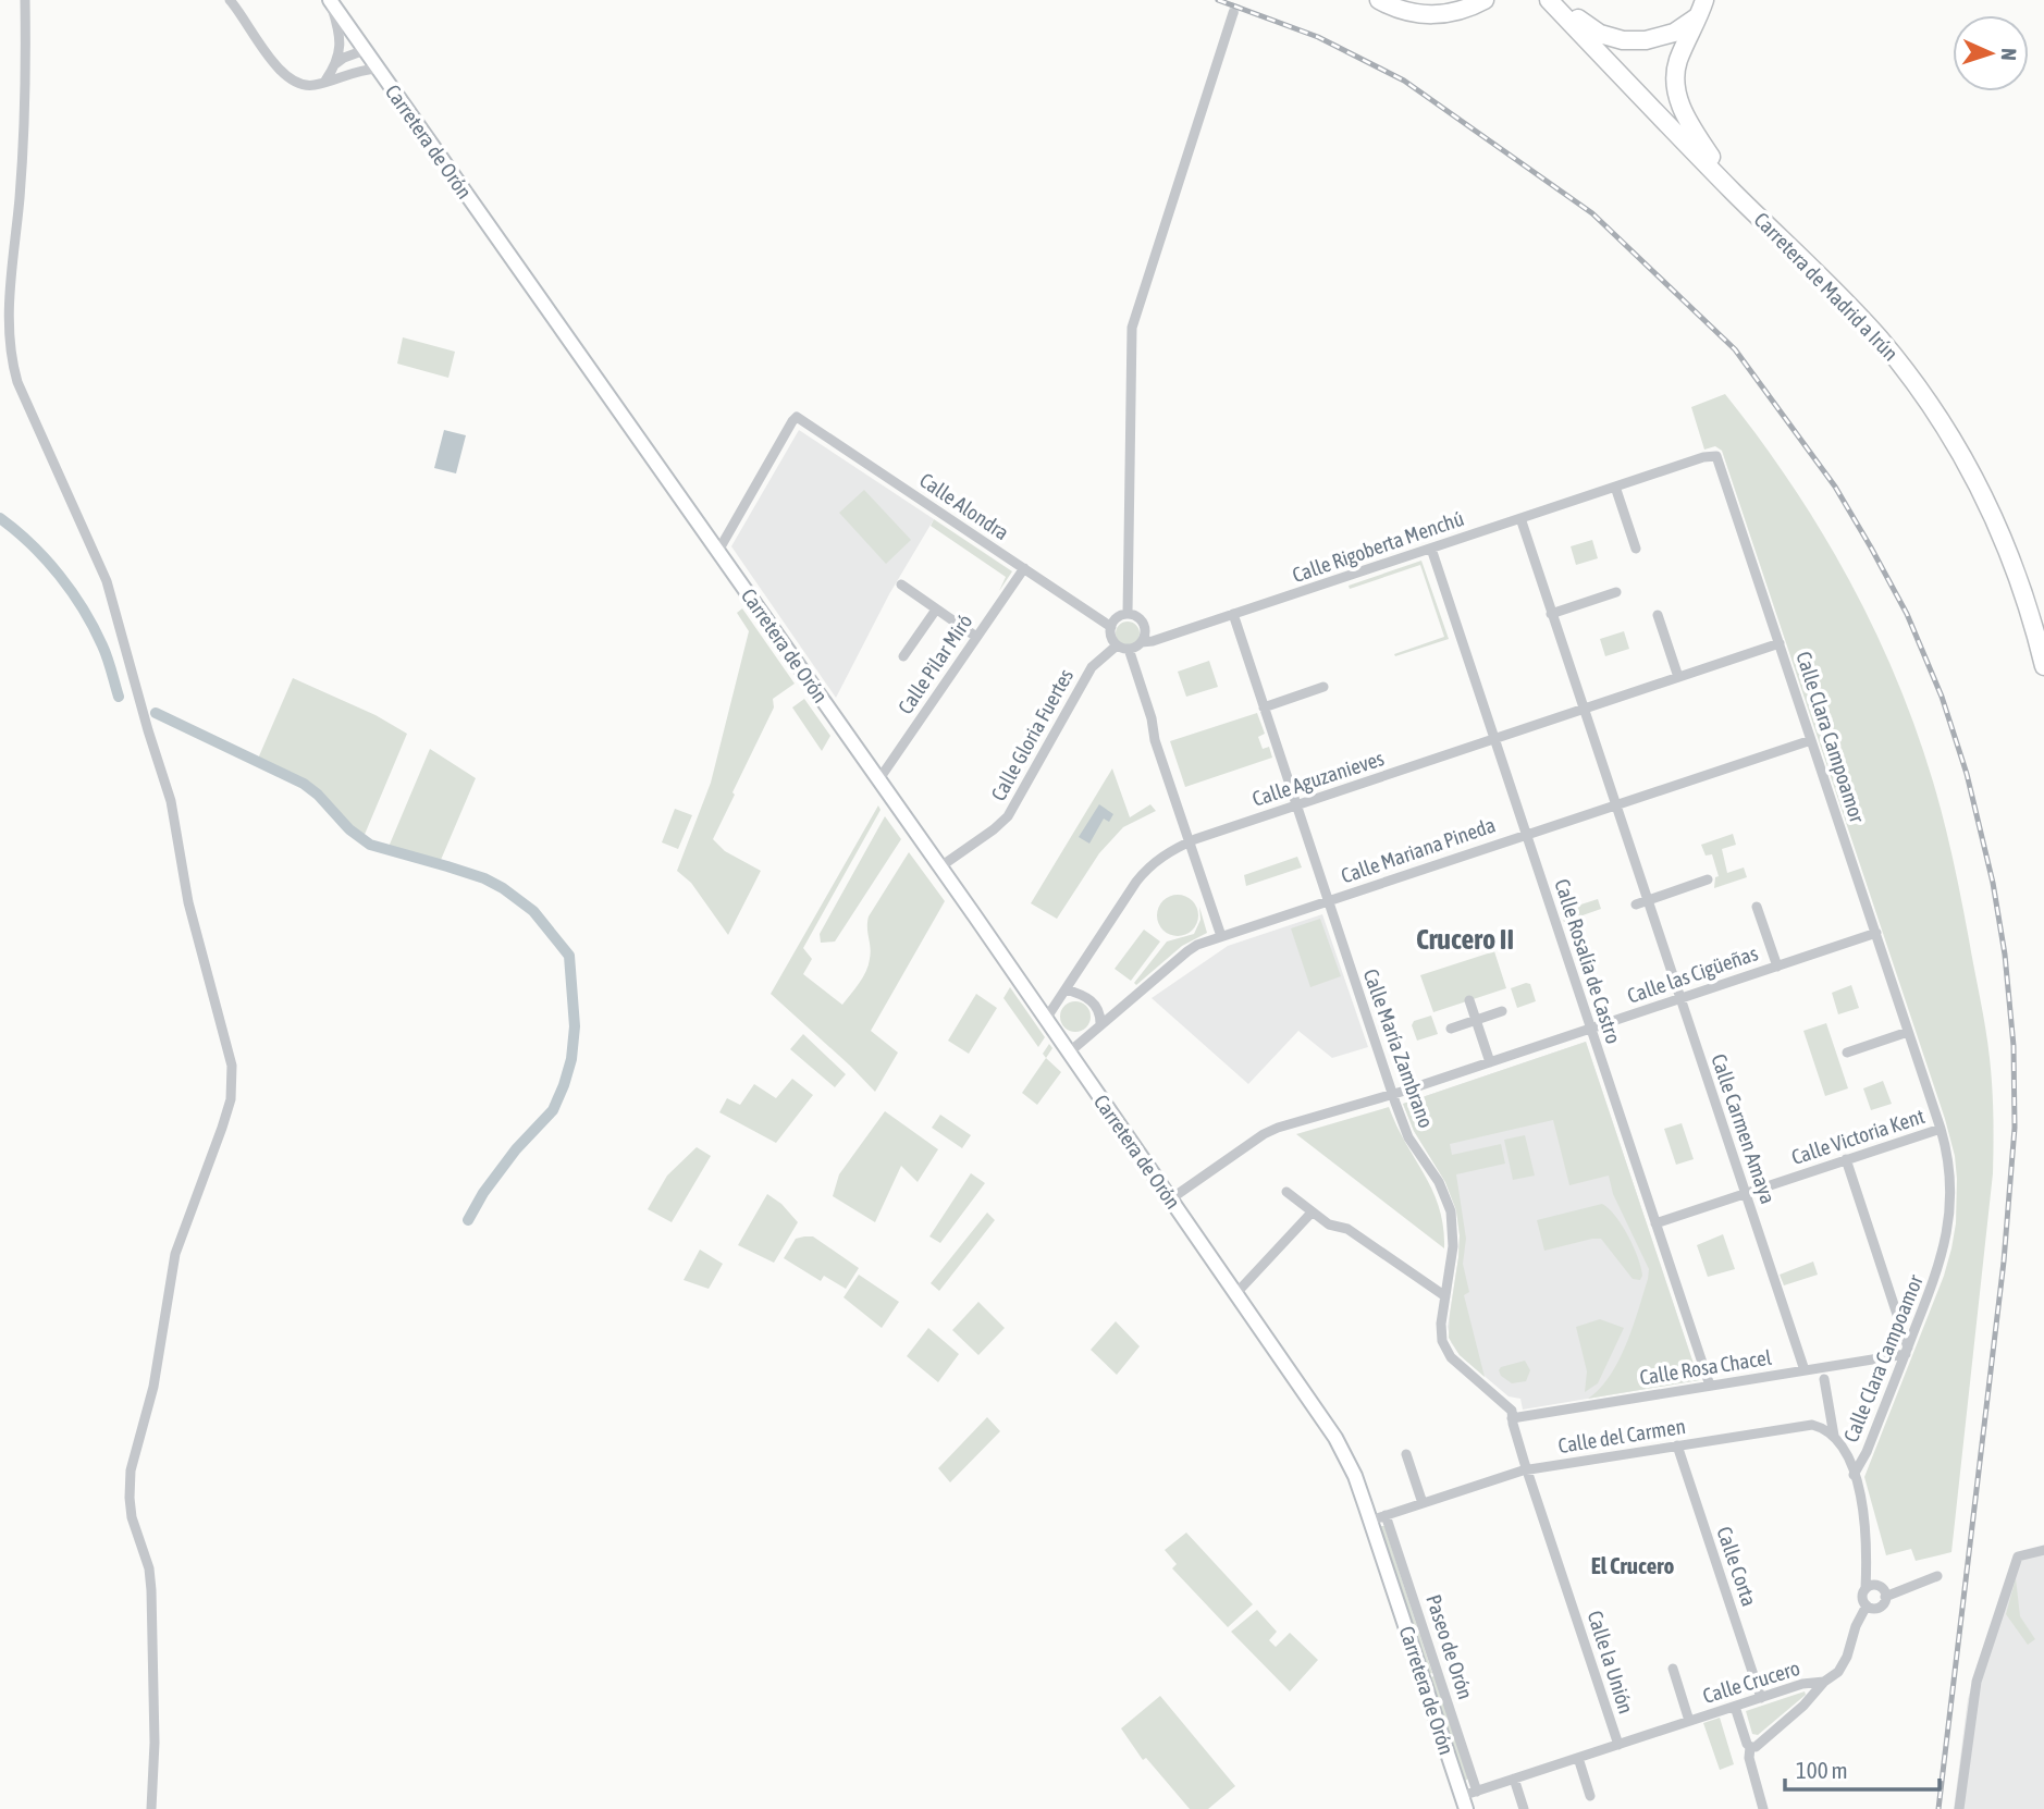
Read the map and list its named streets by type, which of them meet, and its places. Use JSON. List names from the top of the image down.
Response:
{
  "streets": {
    "highway": ["Carretera de Madrid a Irún"],
    "street": [
      "Carretera de Orón",
      "Calle Alondra",
      "Calle Rigoberta Menchú",
      "Calle Pilar Miró",
      "Calle Gloria Fuertes",
      "Calle Clara Campoamor",
      "Calle Aguzanieves",
      "Calle Mariana Pineda",
      "Calle Rosalía de Castro",
      "Calle las Cigüeñas",
      "Calle María Zambrano",
      "Calle Carmen Amaya",
      "Calle Victoria Kent",
      "Calle Rosa Chacel",
      "Calle del Carmen",
      "Calle Corta",
      "Paseo de Orón",
      "Calle la Unión",
      "Calle Crucero"
    ]
  },
  "crossings": [
    ["Carretera de Orón", "Calle Alondra"],
    ["Carretera de Orón", "Calle Pilar Miró"],
    ["Carretera de Orón", "Calle Gloria Fuertes"],
    ["Carretera de Orón", "Calle Aguzanieves"],
    ["Carretera de Orón", "Calle Mariana Pineda"],
    ["Carretera de Orón", "Calle las Cigüeñas"],
    ["Carretera de Orón", "Calle del Carmen"],
    ["Carretera de Orón", "Calle Crucero"],
    ["Calle Alondra", "Calle Rigoberta Menchú"],
    ["Calle Alondra", "Calle Pilar Miró"],
    ["Calle Alondra", "Calle Gloria Fuertes"],
    ["Calle Rigoberta Menchú", "Calle Gloria Fuertes"],
    ["Calle Rigoberta Menchú", "Calle Clara Campoamor"],
    ["Calle Rigoberta Menchú", "Calle Rosalía de Castro"],
    ["Calle Rigoberta Menchú", "Calle María Zambrano"],
    ["Calle Rigoberta Menchú", "Calle Carmen Amaya"],
    ["Calle Clara Campoamor", "Calle Aguzanieves"],
    ["Calle Clara Campoamor", "Calle Mariana Pineda"],
    ["Calle Clara Campoamor", "Calle las Cigüeñas"],
    ["Calle Clara Campoamor", "Calle Victoria Kent"],
    ["Calle Clara Campoamor", "Calle Rosa Chacel"],
    ["Calle Aguzanieves", "Calle Rosalía de Castro"],
    ["Calle Aguzanieves", "Calle María Zambrano"],
    ["Calle Aguzanieves", "Calle Carmen Amaya"],
    ["Calle Mariana Pineda", "Calle Rosalía de Castro"],
    ["Calle Mariana Pineda", "Calle María Zambrano"],
    ["Calle Mariana Pineda", "Calle Carmen Amaya"],
    ["Calle Rosalía de Castro", "Calle las Cigüeñas"],
    ["Calle Rosalía de Castro", "Calle Victoria Kent"],
    ["Calle Rosalía de Castro", "Calle Rosa Chacel"],
    ["Calle las Cigüeñas", "Calle María Zambrano"],
    ["Calle las Cigüeñas", "Calle Carmen Amaya"],
    ["Calle María Zambrano", "Calle Rosa Chacel"],
    ["Calle María Zambrano", "Calle la Unión"],
    ["Calle Carmen Amaya", "Calle Victoria Kent"],
    ["Calle Carmen Amaya", "Calle Rosa Chacel"],
    ["Calle Rosa Chacel", "Calle la Unión"],
    ["Calle del Carmen", "Calle Corta"],
    ["Calle del Carmen", "Paseo de Orón"],
    ["Calle del Carmen", "Calle la Unión"],
    ["Calle Corta", "Calle Crucero"],
    ["Paseo de Orón", "Calle Crucero"],
    ["Calle la Unión", "Calle Crucero"]
  ],
  "districts": ["Crucero II", "El Crucero"],
  "scale_bar": "100 m",
  "north": "right"
}
